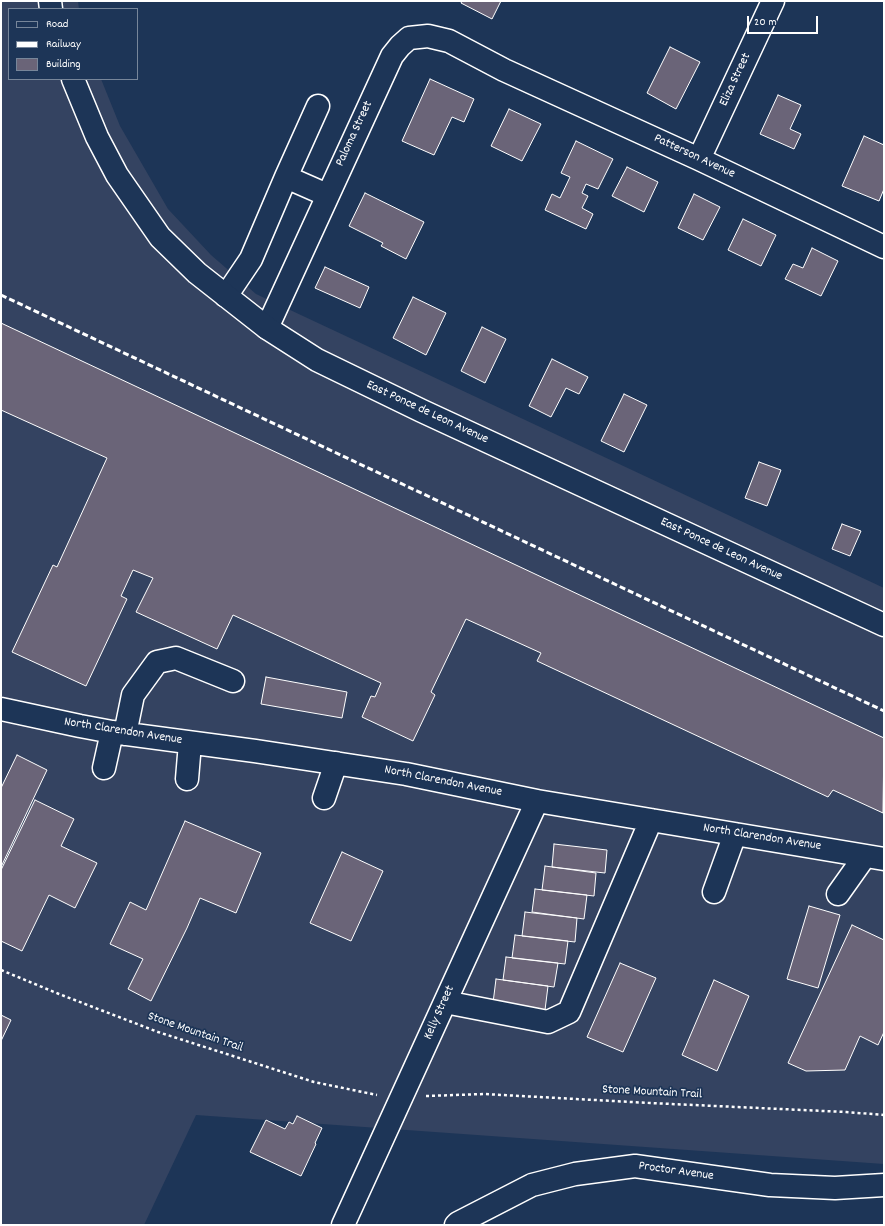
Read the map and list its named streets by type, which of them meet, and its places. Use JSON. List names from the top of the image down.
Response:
{
  "streets": {
    "street": [
      "Eliza Street",
      "Paloma Street",
      "Patterson Avenue",
      "East Ponce de Leon Avenue",
      "North Clarendon Avenue",
      "Kelly Street",
      "Proctor Avenue"
    ],
    "path": ["Stone Mountain Trail"]
  },
  "crossings": [
    ["Eliza Street", "Patterson Avenue"],
    ["Paloma Street", "Patterson Avenue"],
    ["Paloma Street", "East Ponce de Leon Avenue"],
    ["North Clarendon Avenue", "Kelly Street"]
  ],
  "legend": ["Road", "Railway", "Building"],
  "scale_bar": "20 m"
}
